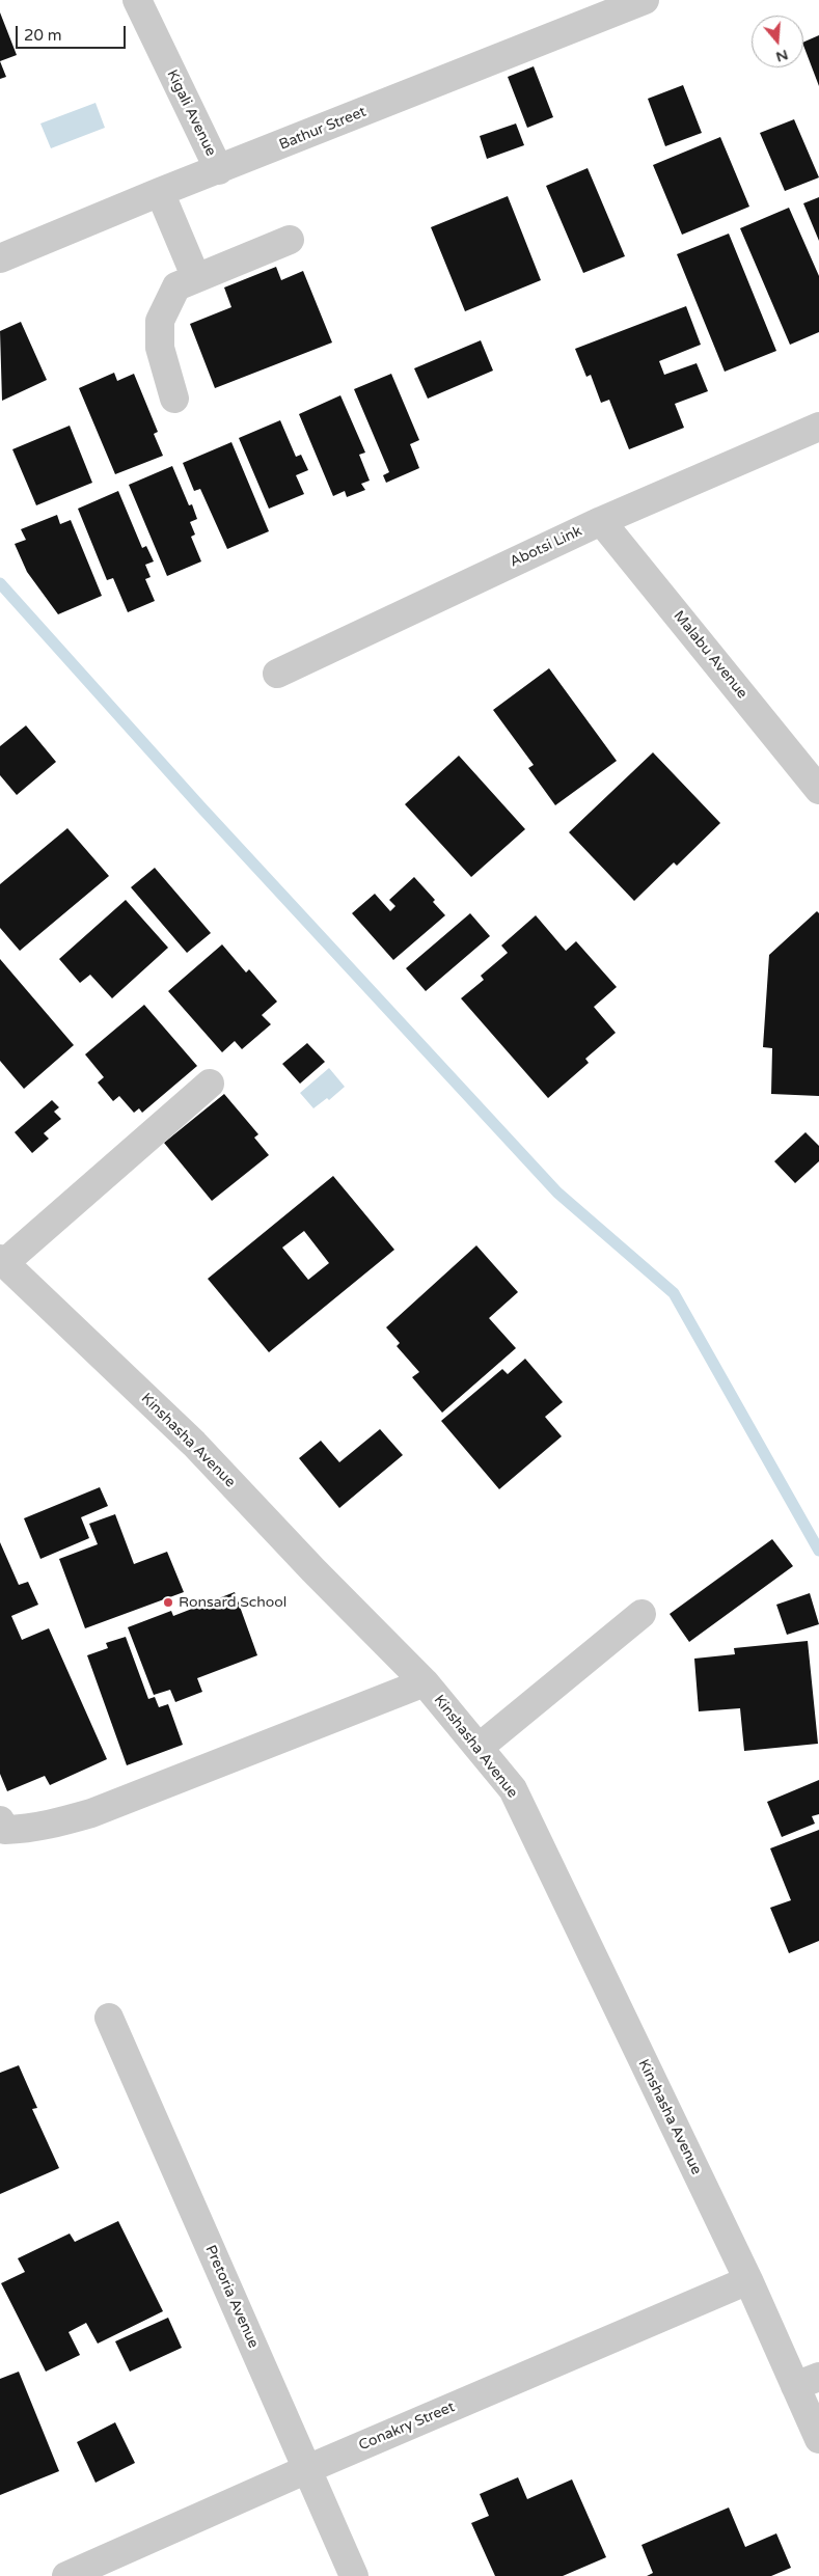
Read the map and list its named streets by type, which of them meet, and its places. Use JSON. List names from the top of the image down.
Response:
{
  "streets": {
    "street": [
      "Kigali Avenue",
      "Bathur Street",
      "Abotsi Link",
      "Malabu Avenue",
      "Kinshasha Avenue",
      "Pretoria Avenue",
      "Conakry Street"
    ]
  },
  "crossings": [
    ["Kigali Avenue", "Bathur Street"],
    ["Abotsi Link", "Malabu Avenue"],
    ["Kinshasha Avenue", "Conakry Street"],
    ["Pretoria Avenue", "Conakry Street"]
  ],
  "places": ["Ronsard School"],
  "scale_bar": "20 m",
  "north": "bottom"
}
